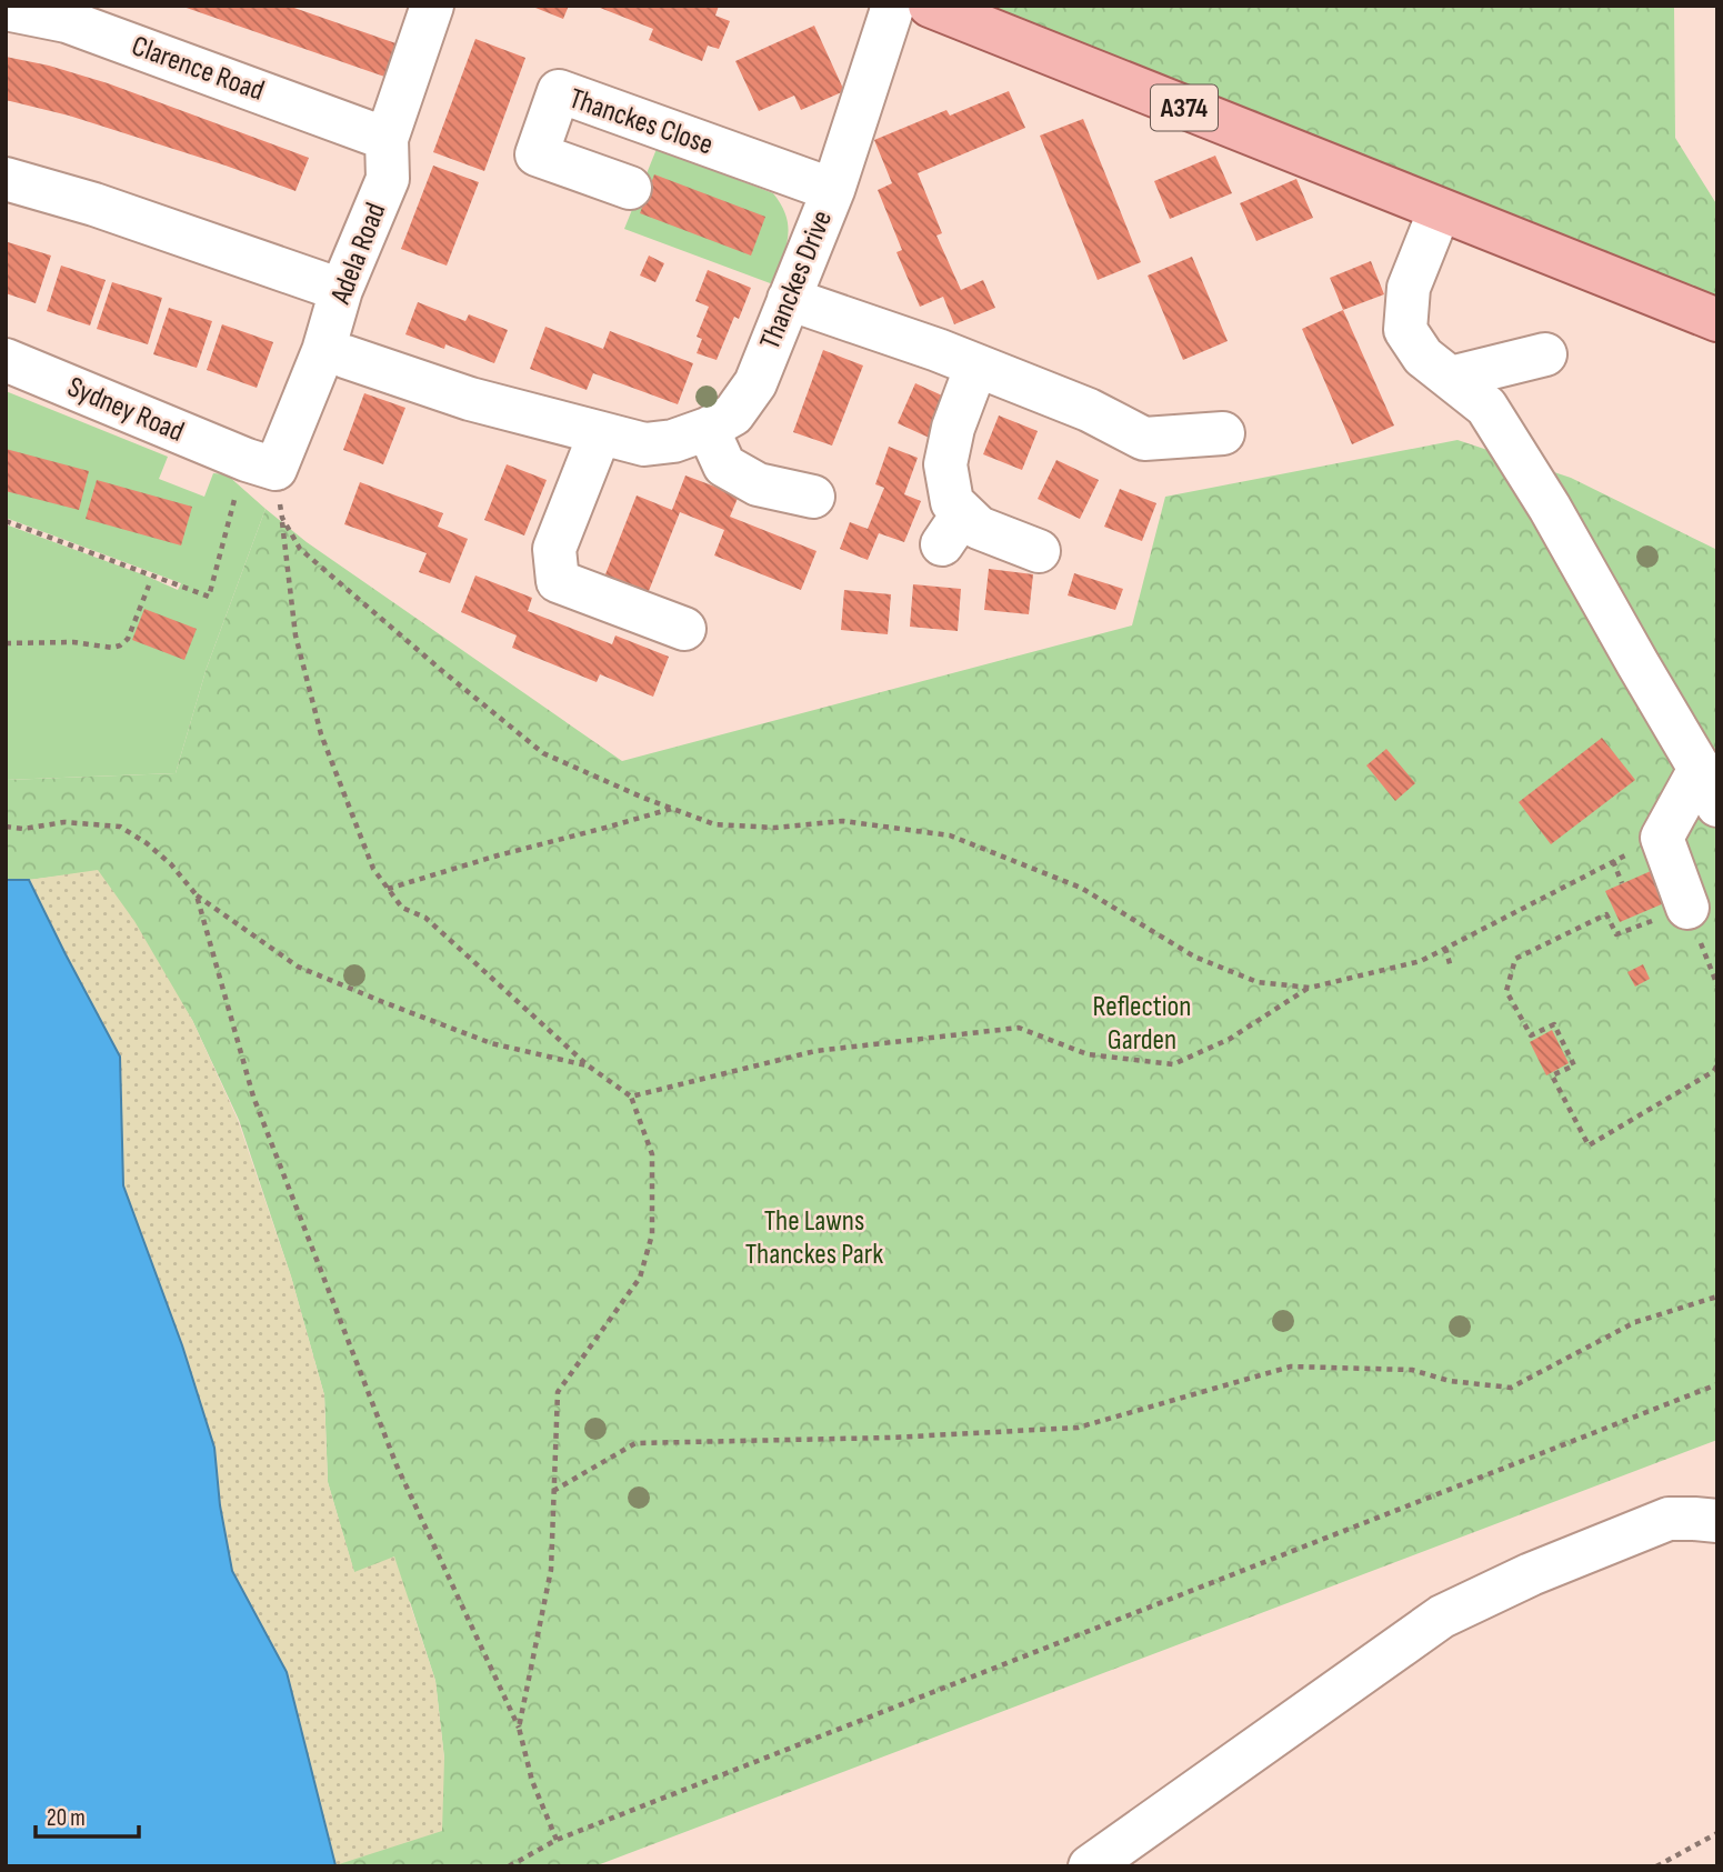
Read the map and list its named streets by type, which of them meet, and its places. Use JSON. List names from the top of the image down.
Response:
{
  "streets": {
    "main road": ["A374"],
    "street": [
      "Clarence Road",
      "Thanckes Close",
      "Adela Road",
      "Thanckes Drive",
      "Sydney Road"
    ]
  },
  "crossings": [
    ["Clarence Road", "Adela Road"],
    ["Thanckes Close", "Thanckes Drive"],
    ["Adela Road", "Sydney Road"]
  ],
  "parks": ["Reflection Garden", "The Lawns Thanckes Park"],
  "scale_bar": "20 m"
}
